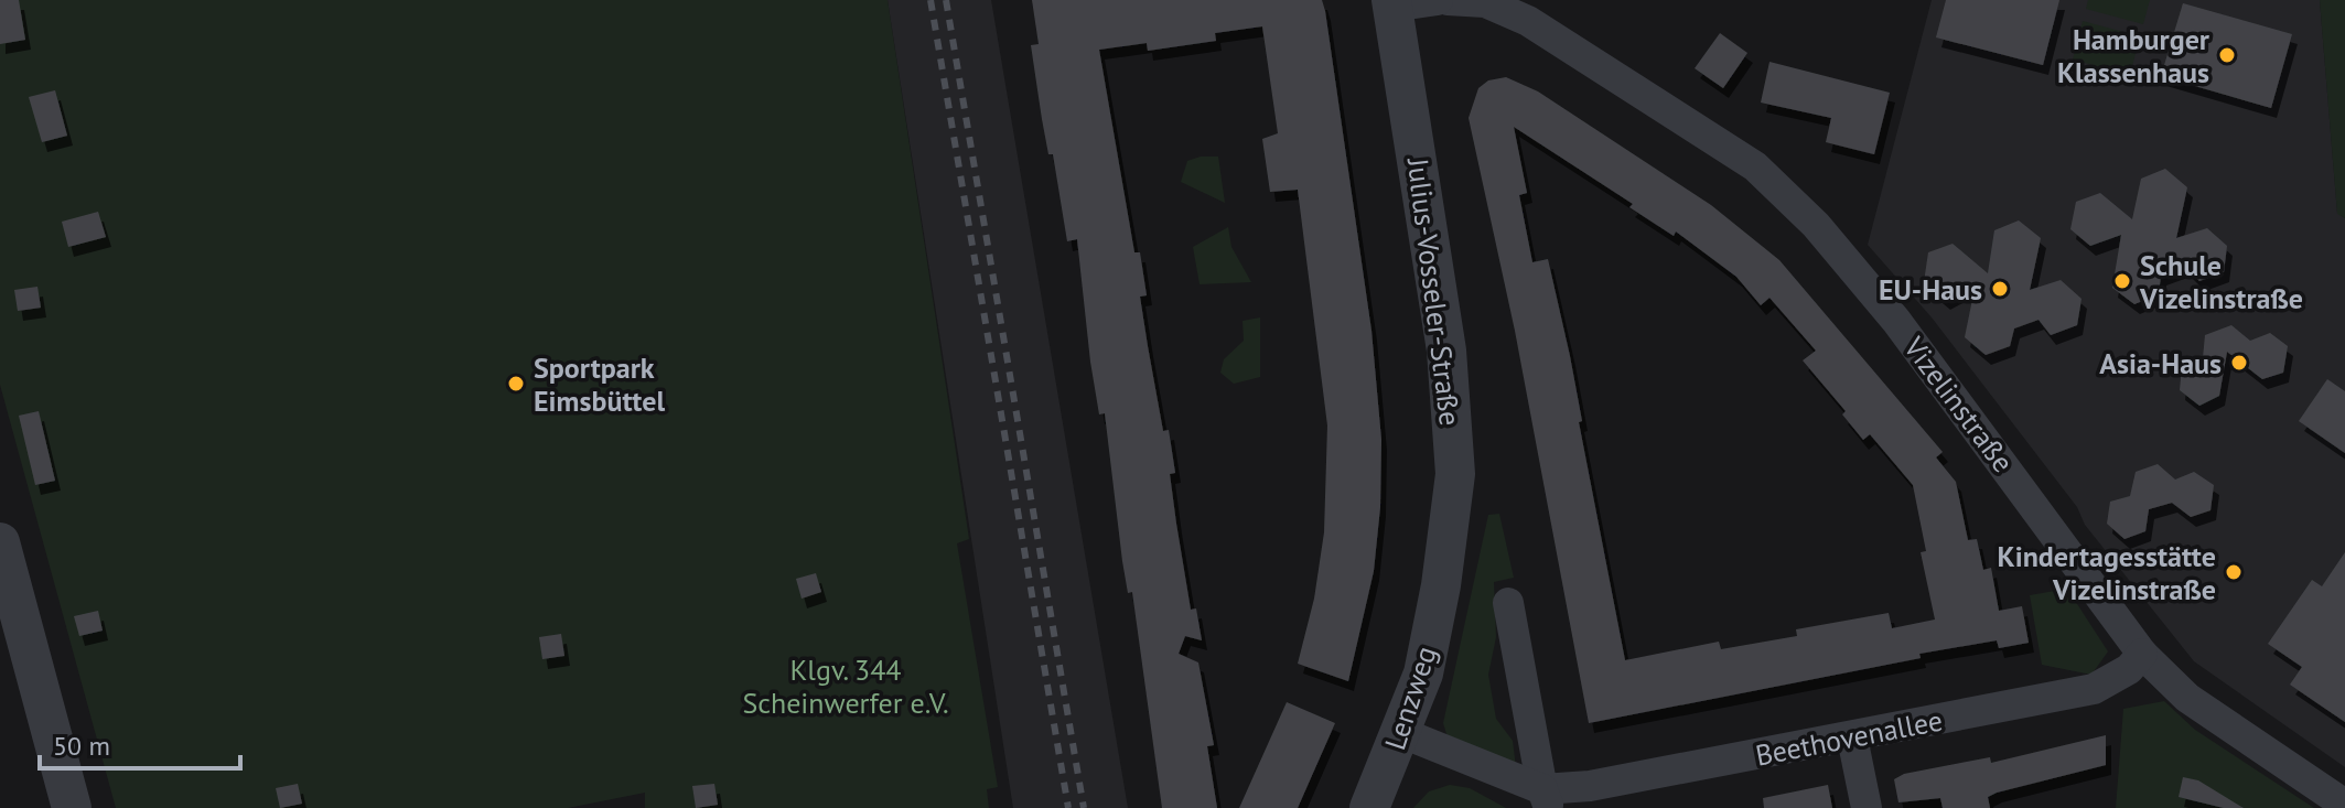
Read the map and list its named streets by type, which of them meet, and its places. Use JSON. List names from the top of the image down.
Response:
{
  "streets": {
    "street": [
      "Julius-Vosseler-Straße",
      "Vizelinstraße",
      "Lenzweg",
      "Beethovenallee"
    ]
  },
  "crossings": [
    ["Julius-Vosseler-Straße", "Lenzweg"],
    ["Vizelinstraße", "Beethovenallee"]
  ],
  "parks": ["Klgv. 344 Scheinwerfer e.V."],
  "places": [
    "Hamburger Klassenhaus",
    "Schule Vizelinstraße",
    "EU-Haus",
    "Asia-Haus",
    "Sportpark Eimsbüttel",
    "Kindertagesstätte Vizelinstraße"
  ],
  "scale_bar": "50 m"
}
